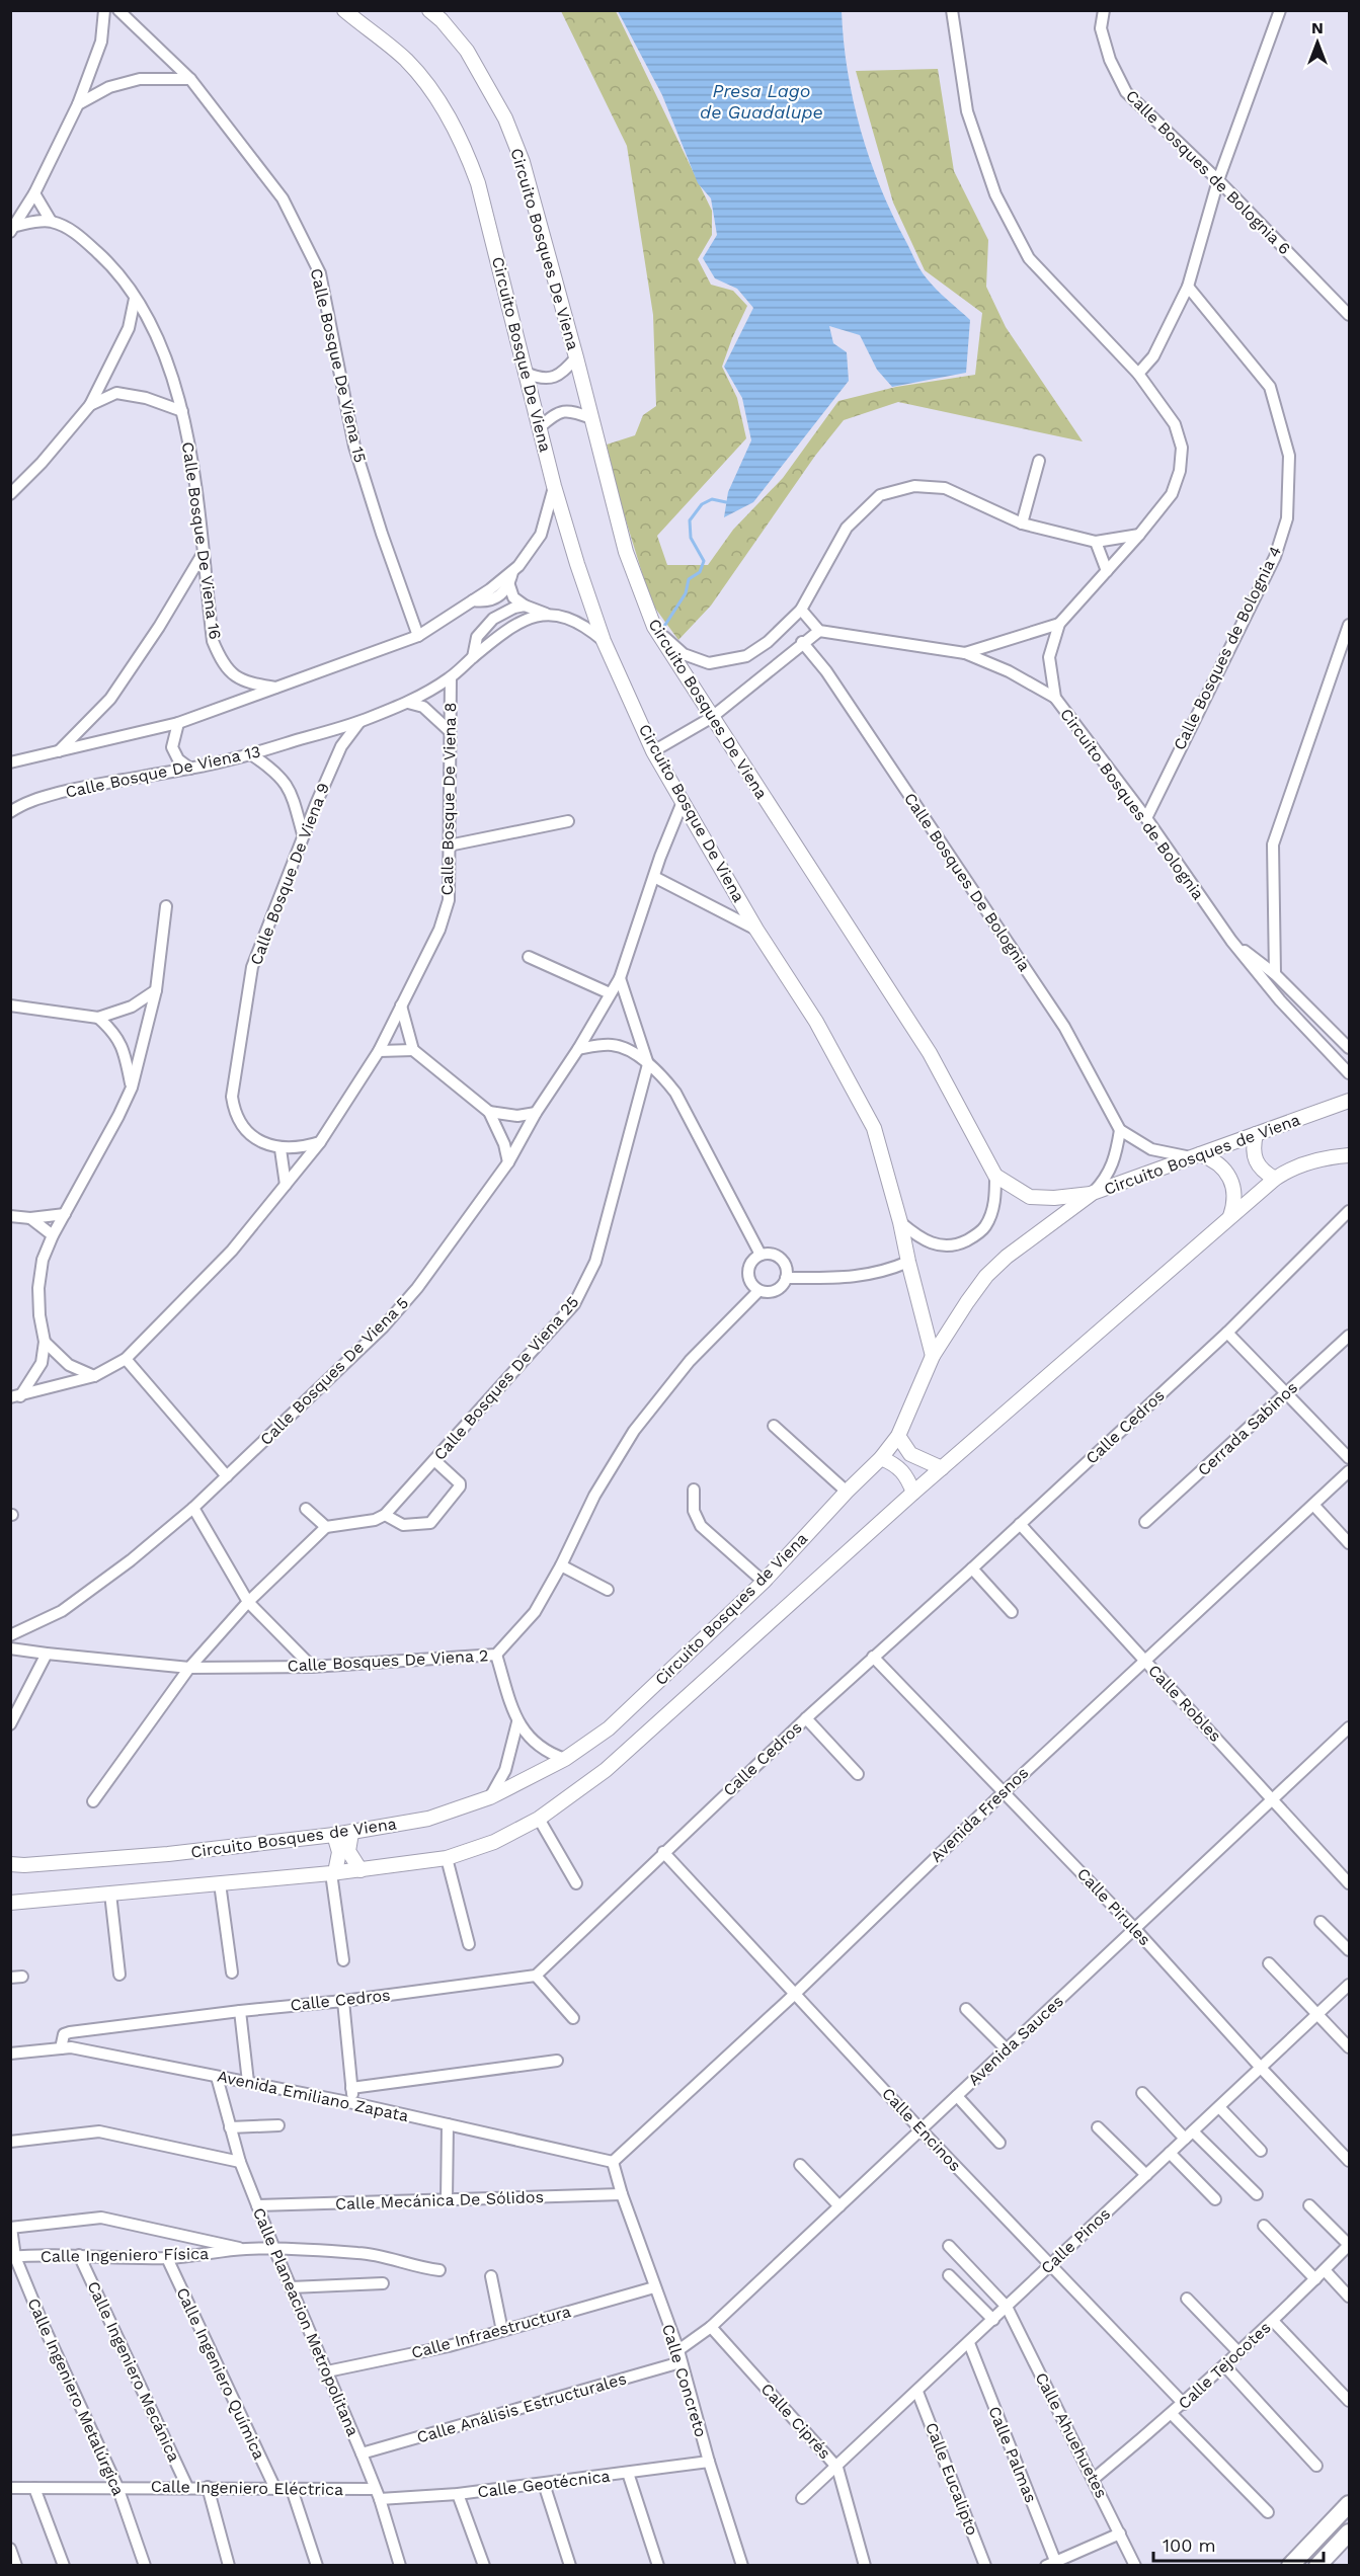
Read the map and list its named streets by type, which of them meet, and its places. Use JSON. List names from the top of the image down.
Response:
{
  "streets": {
    "main road": ["Circuito Bosques De Viena", "Circuito Bosque De Viena", "Circuito Bosques de Viena"],
    "street": [
      "Calle Bosques de Bolognia 6",
      "Calle Bosque De Viena 15",
      "Calle Bosque De Viena 16",
      "Calle Bosques de Bolognia 4",
      "Calle Bosque De Viena 13",
      "Calle Bosque De Viena 8",
      "Circuito Bosques de Bolognia",
      "Calle Bosque De Viena 9",
      "Calle Bosques De Bolognia",
      "Calle Bosques De Viena 5",
      "Calle Bosques De Viena 25",
      "Calle Cedros",
      "Cerrada Sabinos",
      "Calle Bosques De Viena 2",
      "Calle Robles",
      "Avenida Fresnos",
      "Calle Pirules",
      "Avenida Sauces",
      "Avenida Emiliano Zapata",
      "Calle Encinos",
      "Calle Mecánica De Sólidos",
      "Calle Pinos",
      "Calle Ingeniero Física",
      "Calle Planeacion Metropolitana",
      "Calle Infraestructura",
      "Calle Tejocotes",
      "Calle Ingeniero Mecánica",
      "Calle Ingeniero Química",
      "Calle Concreto",
      "Calle Ingeniero Metalúrgica",
      "Calle Análisis Estructurales",
      "Calle Ciprés",
      "Calle Ahuehuetes",
      "Calle Palmas",
      "Calle Eucalipto",
      "Calle Geotécnica",
      "Calle Ingeniero Eléctrica"
    ]
  },
  "crossings": [
    ["Circuito Bosques De Viena", "Circuito Bosques de Viena"],
    ["Circuito Bosque De Viena", "Circuito Bosques de Viena"],
    ["Circuito Bosque De Viena", "Calle Bosques De Viena 5"],
    ["Calle Bosques de Bolognia 4", "Circuito Bosques de Bolognia"],
    ["Calle Bosque De Viena 13", "Calle Bosque De Viena 8"],
    ["Calle Bosque De Viena 13", "Calle Bosque De Viena 9"],
    ["Calle Cedros", "Calle Robles"],
    ["Calle Cedros", "Calle Pirules"],
    ["Calle Cedros", "Avenida Emiliano Zapata"],
    ["Calle Cedros", "Calle Encinos"],
    ["Calle Robles", "Avenida Fresnos"],
    ["Calle Robles", "Avenida Sauces"],
    ["Avenida Fresnos", "Calle Pirules"],
    ["Avenida Fresnos", "Avenida Emiliano Zapata"],
    ["Avenida Fresnos", "Calle Encinos"],
    ["Avenida Fresnos", "Calle Concreto"],
    ["Calle Pirules", "Avenida Sauces"],
    ["Calle Pirules", "Calle Pinos"],
    ["Avenida Sauces", "Calle Encinos"],
    ["Avenida Sauces", "Calle Concreto"],
    ["Avenida Sauces", "Calle Ciprés"],
    ["Avenida Emiliano Zapata", "Calle Planeacion Metropolitana"],
    ["Avenida Emiliano Zapata", "Calle Concreto"],
    ["Calle Encinos", "Calle Pinos"],
    ["Calle Encinos", "Calle Tejocotes"],
    ["Calle Mecánica De Sólidos", "Calle Planeacion Metropolitana"],
    ["Calle Mecánica De Sólidos", "Calle Concreto"],
    ["Calle Pinos", "Calle Ciprés"],
    ["Calle Pinos", "Calle Ahuehuetes"],
    ["Calle Pinos", "Calle Palmas"],
    ["Calle Pinos", "Calle Eucalipto"],
    ["Calle Ingeniero Física", "Calle Planeacion Metropolitana"],
    ["Calle Ingeniero Física", "Calle Ingeniero Mecánica"],
    ["Calle Ingeniero Física", "Calle Ingeniero Química"],
    ["Calle Ingeniero Física", "Calle Ingeniero Metalúrgica"],
    ["Calle Planeacion Metropolitana", "Calle Infraestructura"],
    ["Calle Planeacion Metropolitana", "Calle Análisis Estructurales"],
    ["Calle Planeacion Metropolitana", "Calle Geotécnica"],
    ["Calle Planeacion Metropolitana", "Calle Ingeniero Eléctrica"],
    ["Calle Infraestructura", "Calle Concreto"],
    ["Calle Tejocotes", "Calle Ahuehuetes"],
    ["Calle Ingeniero Mecánica", "Calle Ingeniero Eléctrica"],
    ["Calle Ingeniero Química", "Calle Ingeniero Eléctrica"],
    ["Calle Concreto", "Calle Análisis Estructurales"],
    ["Calle Concreto", "Calle Geotécnica"],
    ["Calle Ingeniero Metalúrgica", "Calle Ingeniero Eléctrica"],
    ["Calle Geotécnica", "Calle Ingeniero Eléctrica"]
  ],
  "water": ["Presa Lago de Guadalupe"],
  "scale_bar": "100 m",
  "north": "top"
}
